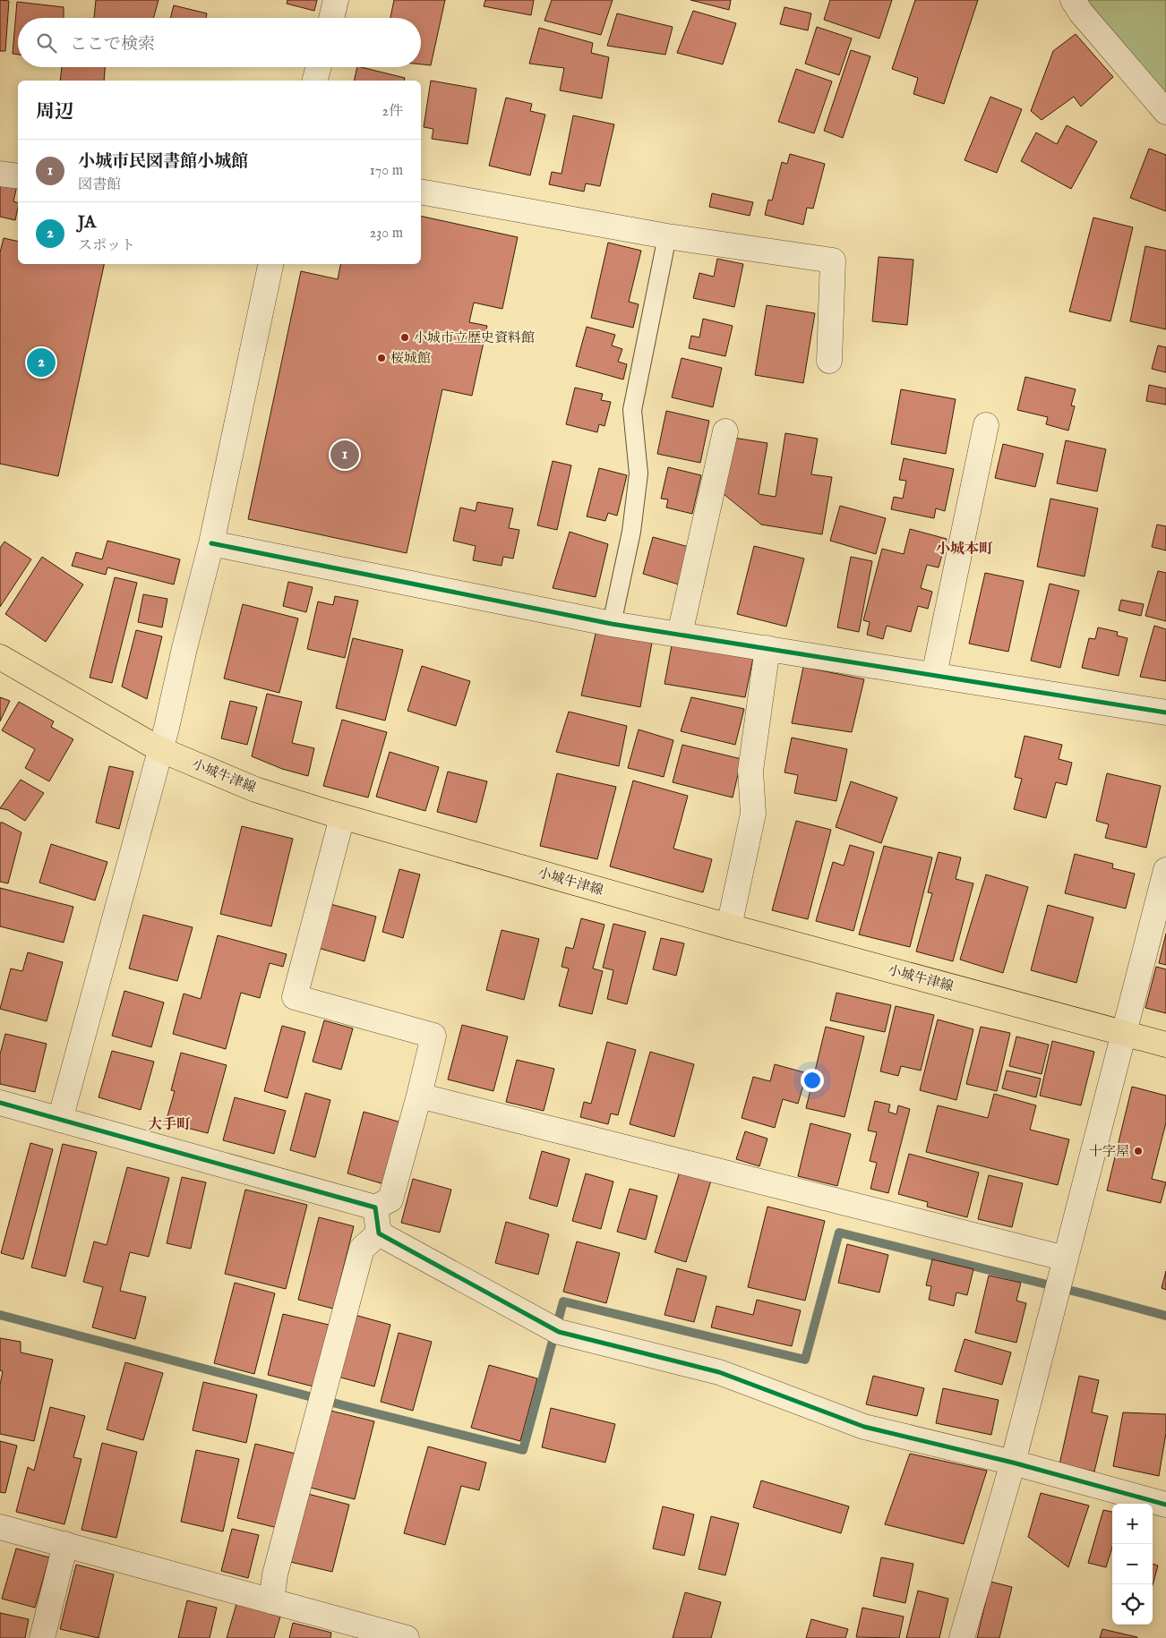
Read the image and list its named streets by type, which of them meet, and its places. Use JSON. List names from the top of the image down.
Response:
{
  "streets": {
    "main road": ["小城牛津線"]
  },
  "districts": ["小城本町", "大手町"],
  "places": ["小城市立歴史資料館", "桜城館", "十字屋"],
  "page": {
    "search": "ここで検索",
    "heading": ["周辺", "2件"],
    "list": [
      {
        "mark": "1",
        "name": "小城市民図書館小城館",
        "note": "図書館",
        "value": "170 m"
      },
      {
        "mark": "2",
        "name": "JA",
        "note": "スポット",
        "value": "230 m"
      }
    ],
    "pins": ["2", "1"],
    "map_buttons": ["+", "−"]
  }
}
